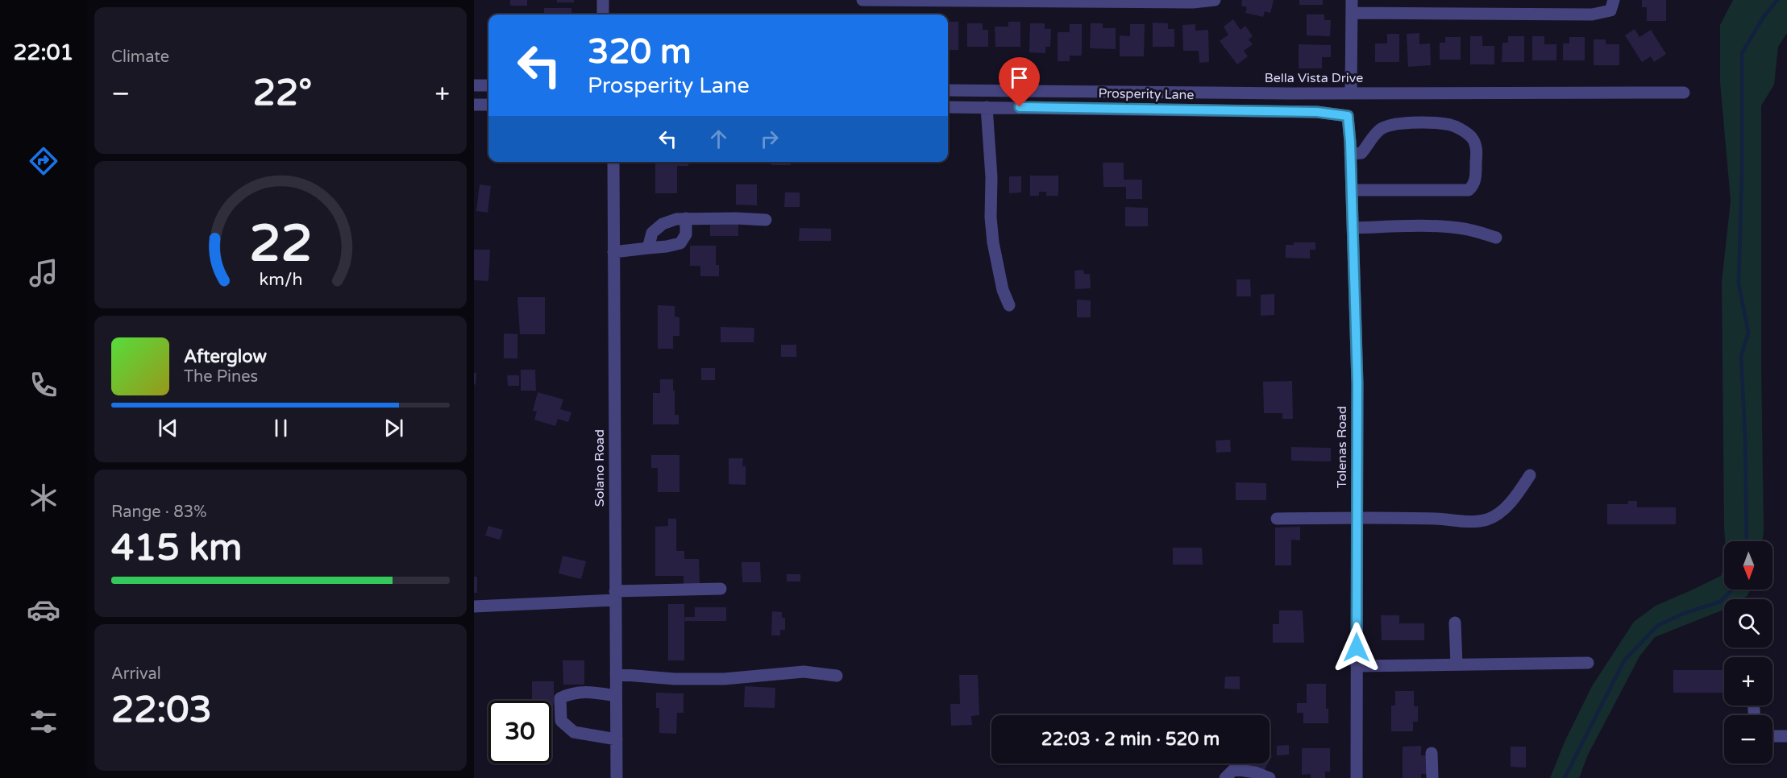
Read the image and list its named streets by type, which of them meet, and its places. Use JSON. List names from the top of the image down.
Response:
{
  "streets": {
    "street": [
      "Bella Vista Drive",
      "Prosperity Lane",
      "Tolenas Road",
      "Solano Road"
    ]
  },
  "crossings": [
    ["Prosperity Lane", "Tolenas Road"]
  ],
  "north": "bottom",
  "page": {
    "tabs": "22:01",
    "tile": [
      "Climate",
      ["Range · 83%", "415 km"],
      ["Arrival", "22:03"]
    ],
    "turn": ["320 m", "Prosperity Lane"],
    "heat": ["−", "22°", "+"],
    "song": ["Afterglow", "The Pines"],
    "map_buttons": ["+", "−"],
    "limit": "30",
    "trip": "22:03 · 2 min · 520 m",
    "gauge": ["22", "km/h"]
  }
}
